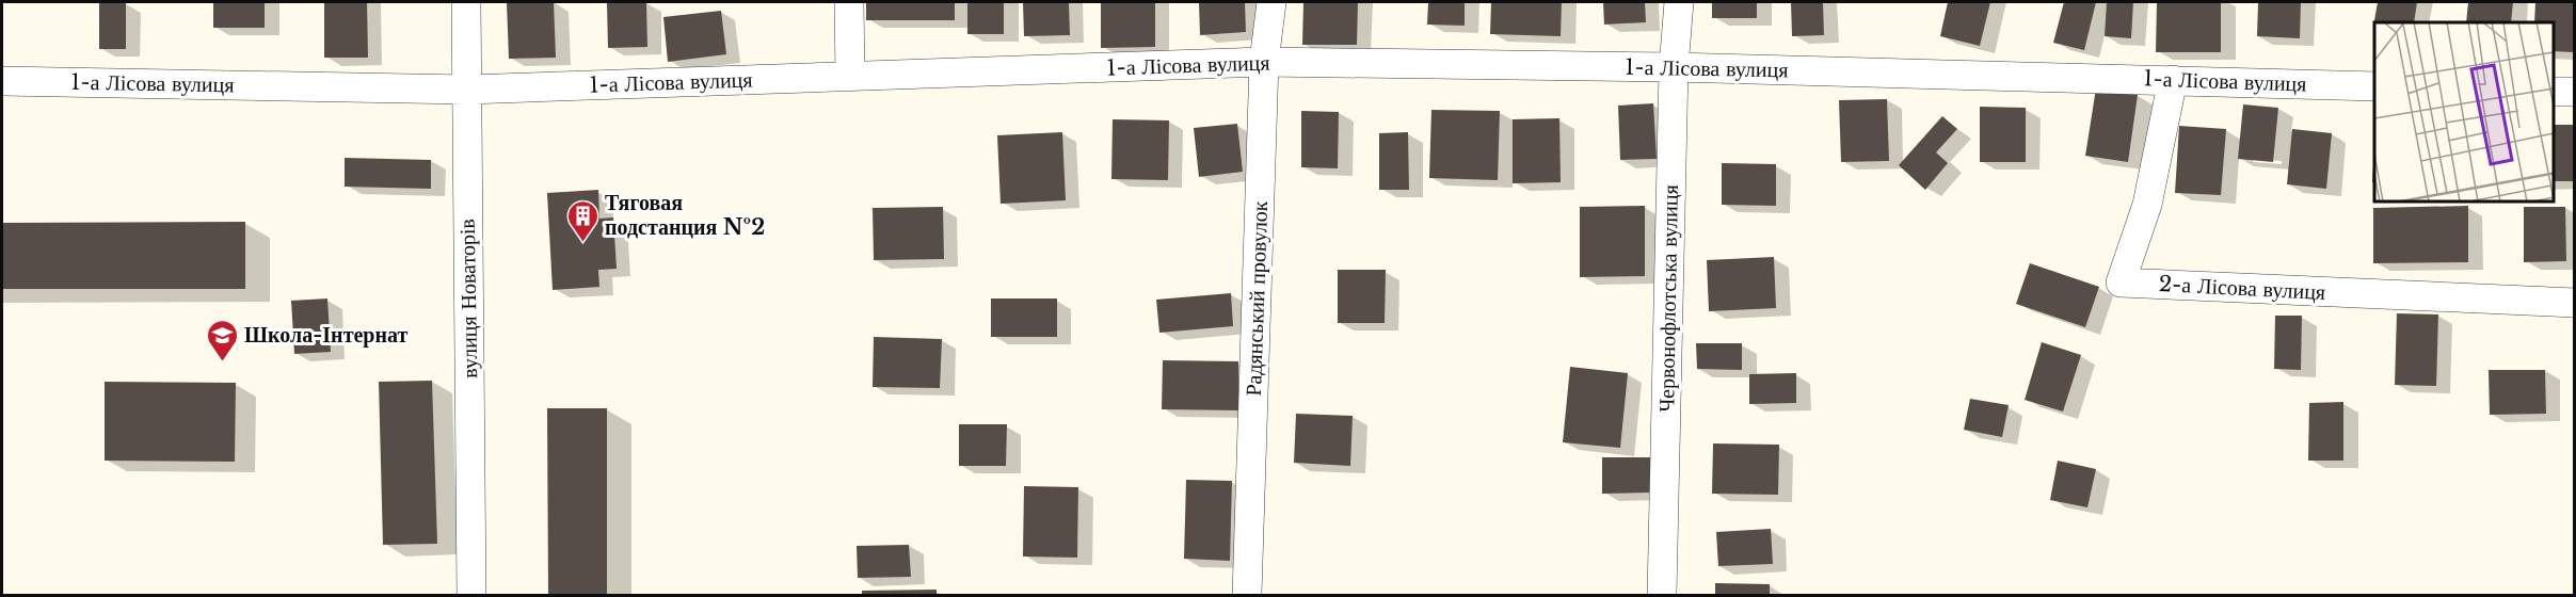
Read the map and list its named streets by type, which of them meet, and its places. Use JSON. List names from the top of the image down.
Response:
{
  "streets": {
    "street": [
      "1-а Лісова вулиця",
      "2-а Лісова вулиця",
      "вулиця Новаторів",
      "Радянський провулок",
      "Червонофлотська вулиця"
    ]
  },
  "crossings": [
    ["1-а Лісова вулиця", "2-а Лісова вулиця"],
    ["1-а Лісова вулиця", "вулиця Новаторів"],
    ["1-а Лісова вулиця", "Радянський провулок"],
    ["1-а Лісова вулиця", "Червонофлотська вулиця"]
  ],
  "places": {
    "building": ["Тяговая подстанция №2"],
    "school or university": ["Школа-Інтернат"]
  }
}
